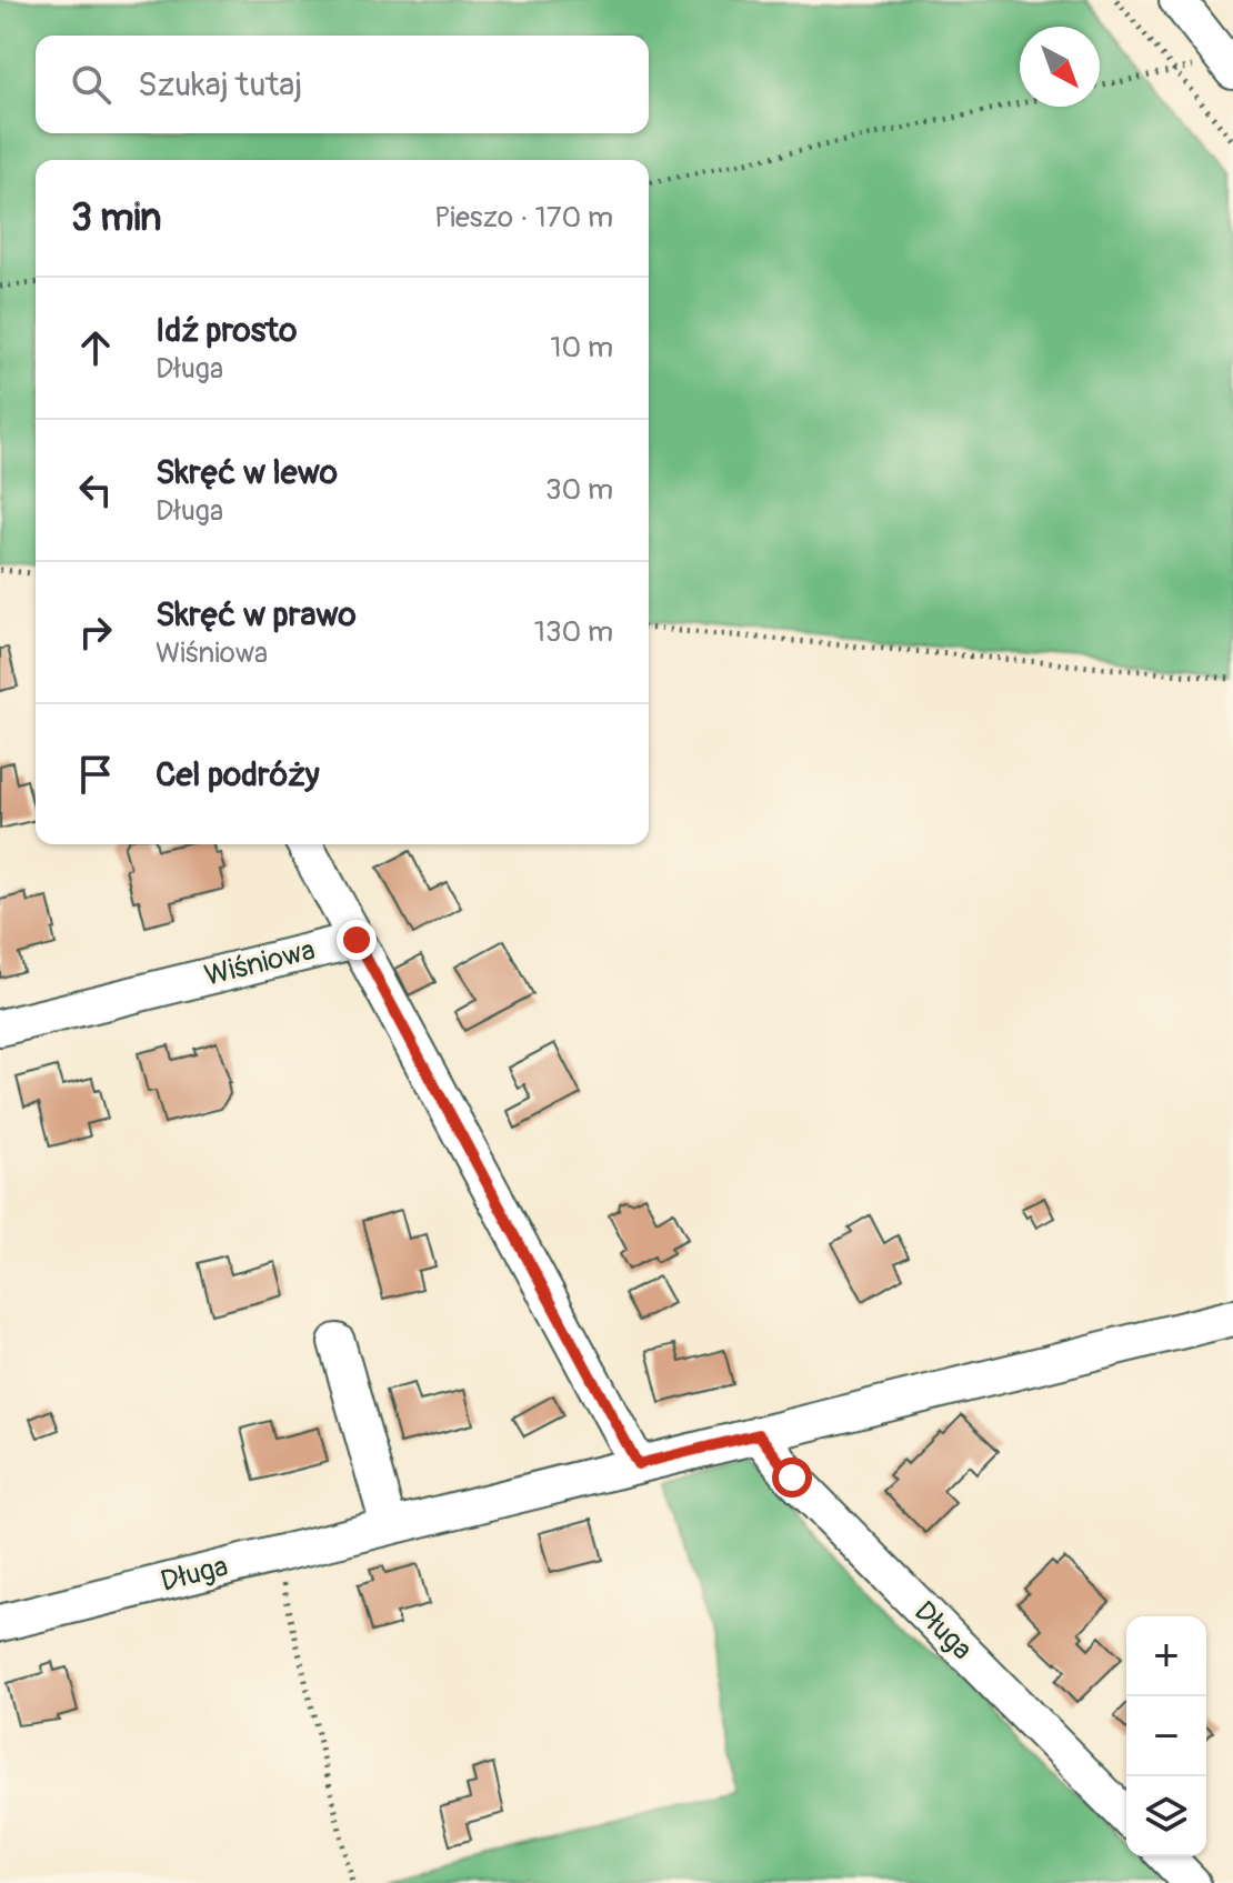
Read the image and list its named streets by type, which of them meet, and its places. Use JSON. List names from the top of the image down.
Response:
{
  "streets": {
    "street": ["Wiśniowa", "Długa"]
  },
  "crossings": [
    ["Wiśniowa", "Długa"]
  ],
  "north": "bottom right",
  "page": {
    "search": "Szukaj tutaj",
    "heading": ["3 min", "Pieszo · 170 m"],
    "list": [
      ["Idź prosto", "Długa", "10 m"],
      ["Skręć w lewo", "Długa", "30 m"],
      ["Skręć w prawo", "Wiśniowa", "130 m"],
      "Cel podróży"
    ],
    "map_buttons": ["+", "−"]
  }
}
